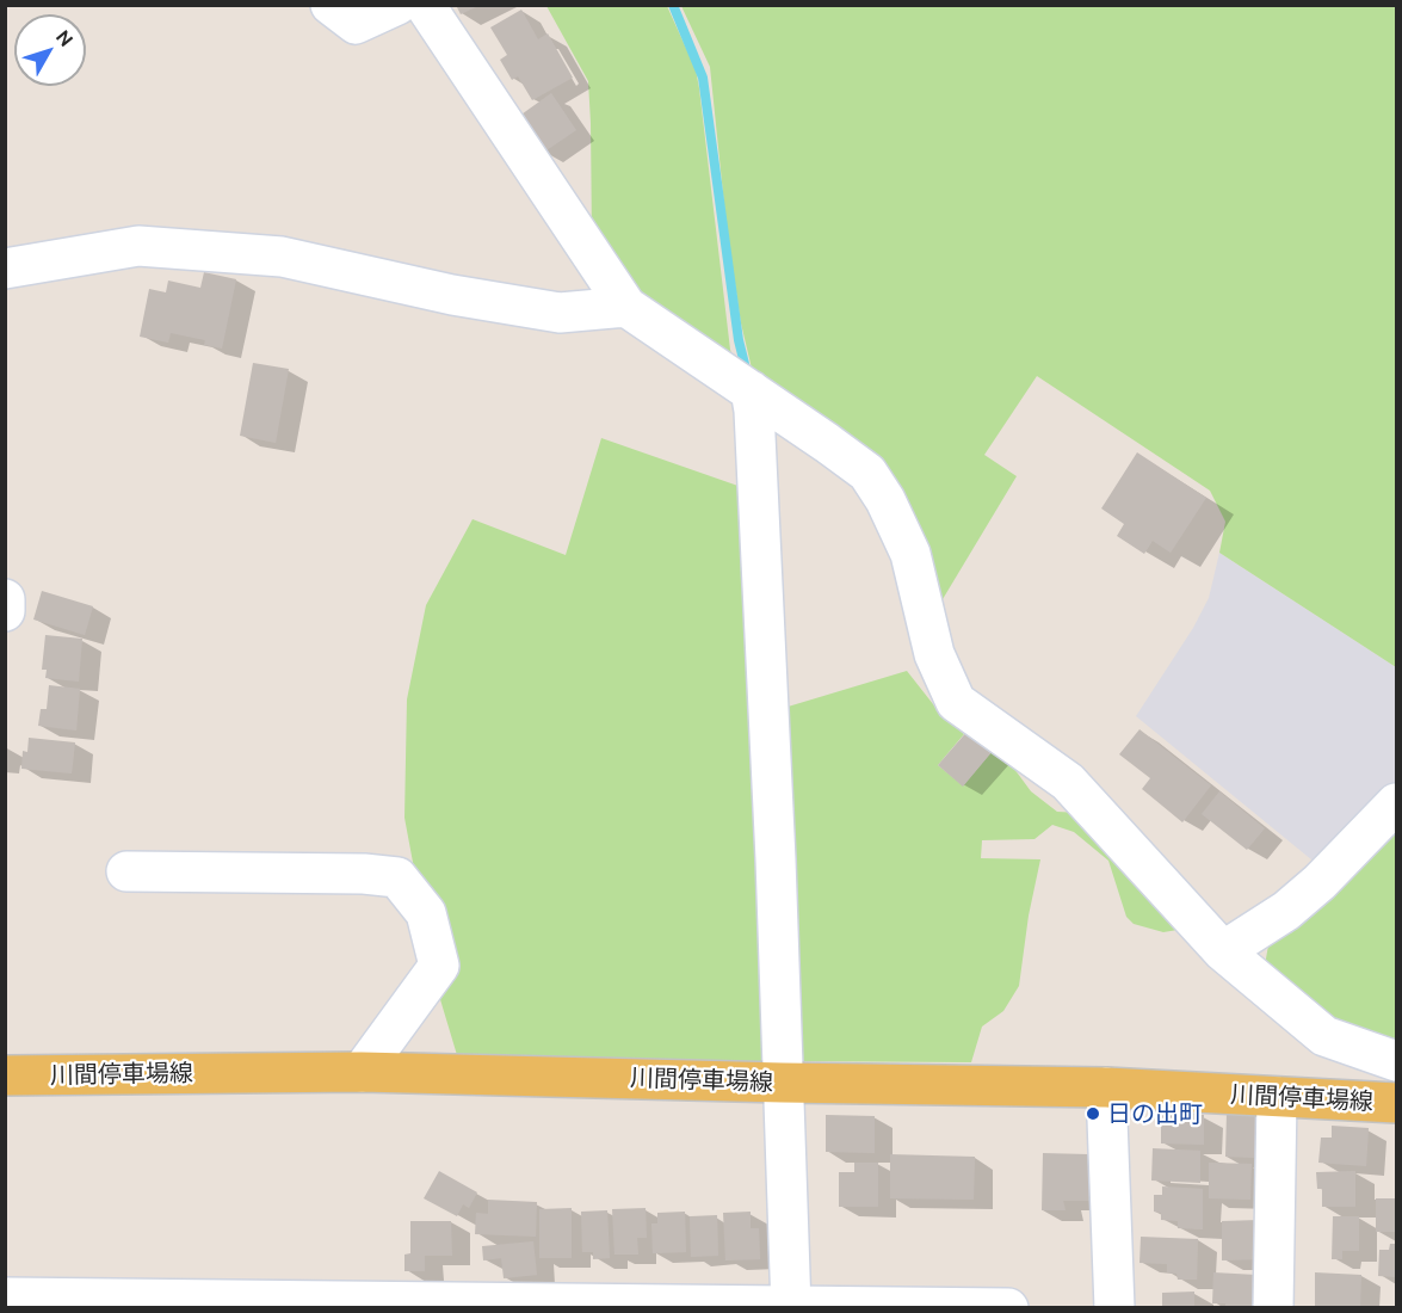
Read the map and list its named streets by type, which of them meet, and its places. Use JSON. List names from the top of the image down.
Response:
{
  "streets": {
    "main road": ["川間停車場線"]
  },
  "places": ["日の出町"],
  "north": "top right"
}
